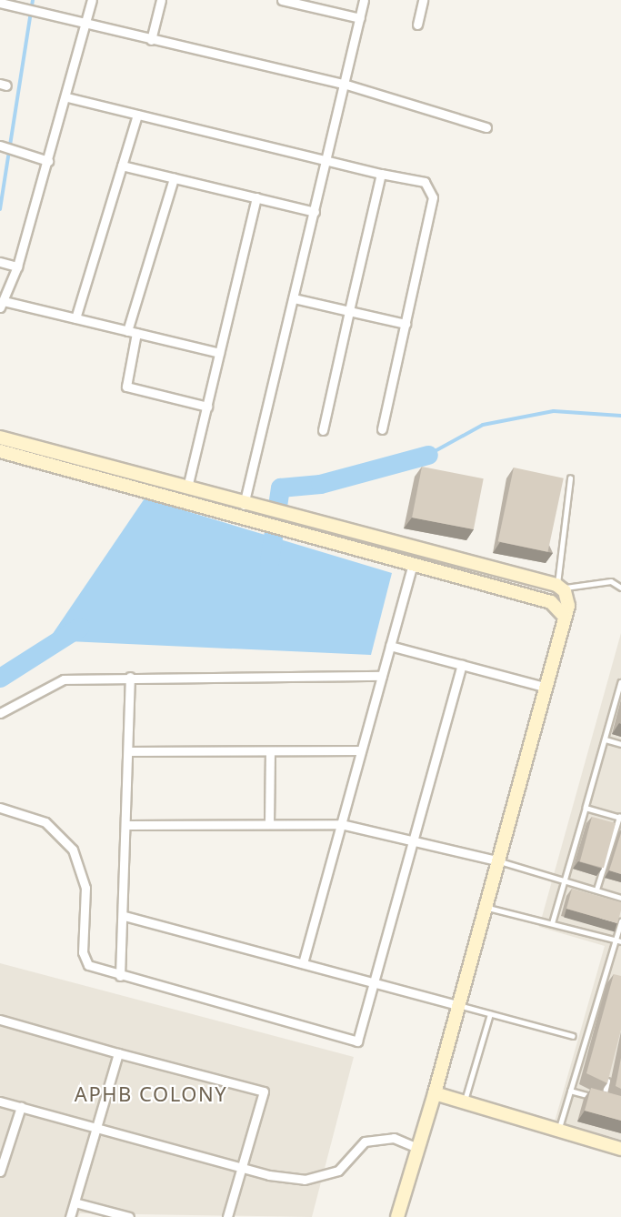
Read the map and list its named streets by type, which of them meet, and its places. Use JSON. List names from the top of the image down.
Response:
{
  "districts": ["APHB COLONY"]
}
